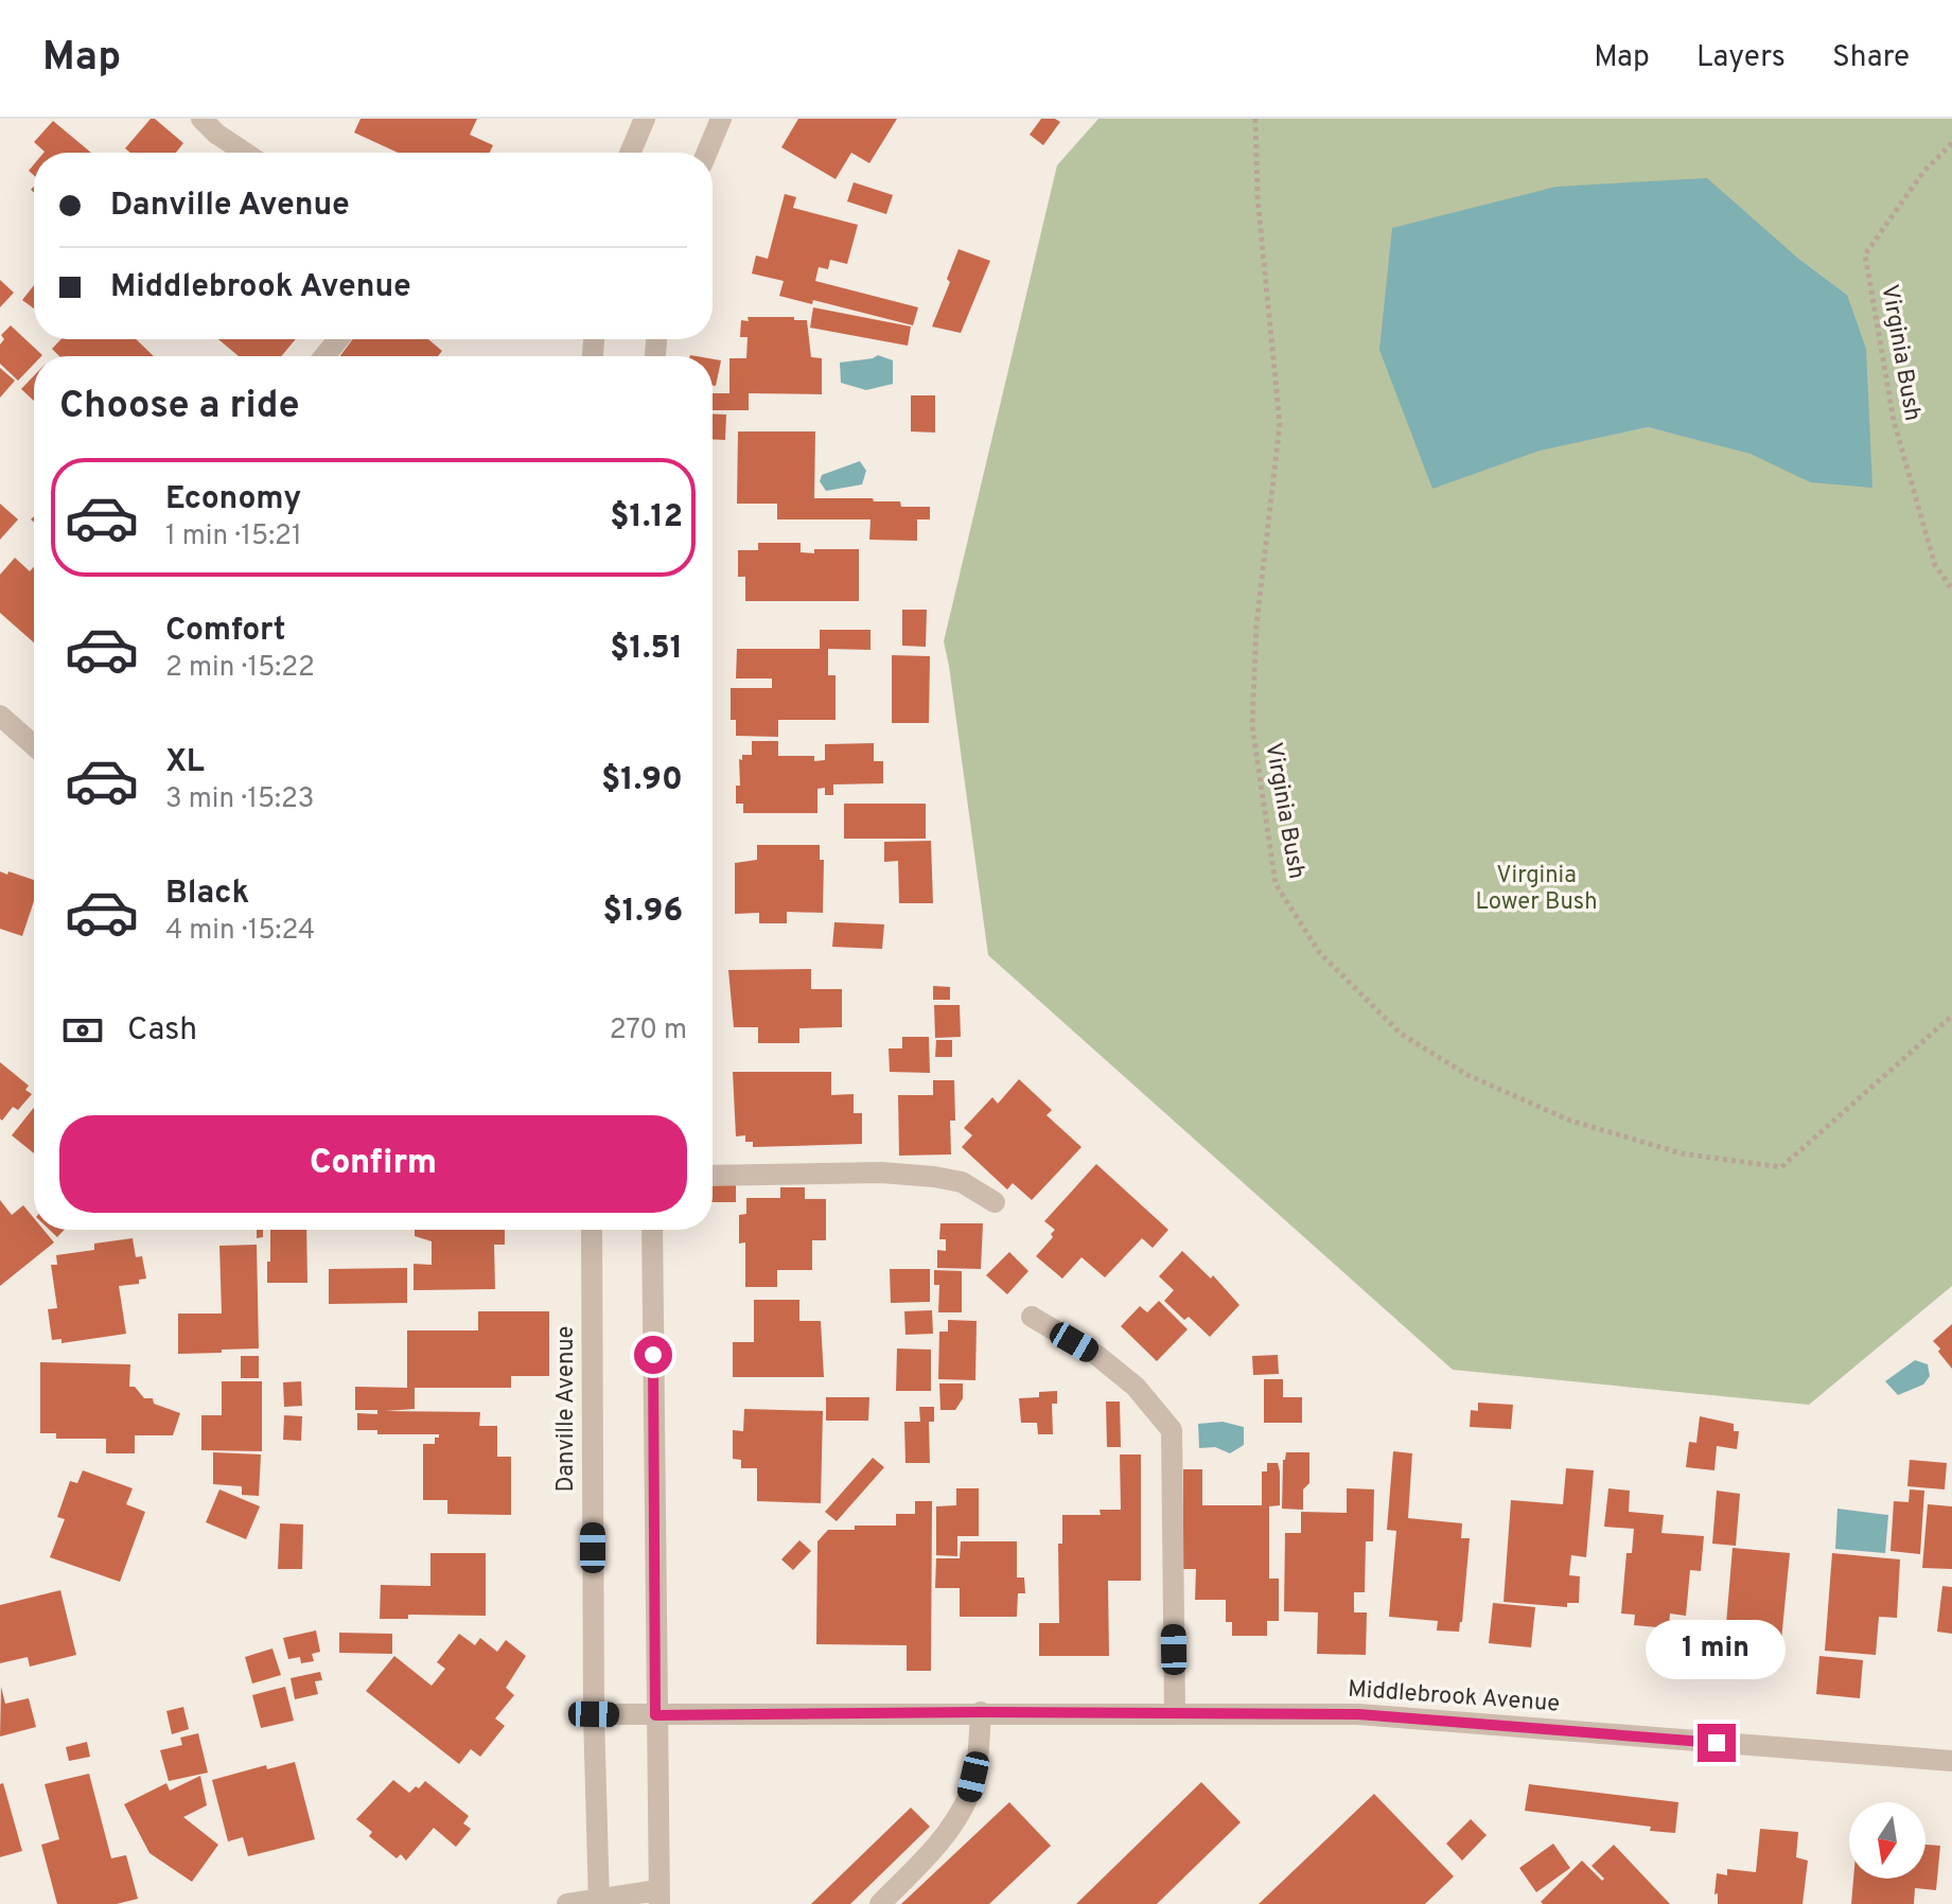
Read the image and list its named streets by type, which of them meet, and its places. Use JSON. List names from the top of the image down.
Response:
{
  "streets": {
    "street": ["Danville Avenue", "Middlebrook Avenue"],
    "path": ["Virginia Bush"]
  },
  "crossings": [
    ["Danville Avenue", "Middlebrook Avenue"]
  ],
  "parks": ["Virginia Lower Bush"],
  "north": "bottom",
  "page": {
    "header": "Map",
    "nav": ["Map", "Layers", "Share"],
    "banner": ["Danville Avenue", "Middlebrook Avenue"],
    "heading": "Choose a ride",
    "list": [
      {
        "name": "Economy",
        "note": "1 min · 15:21",
        "value": "$1.12"
      },
      {
        "name": "Comfort",
        "note": "2 min · 15:22",
        "value": "$1.51"
      },
      {
        "name": "XL",
        "note": "3 min · 15:23",
        "value": "$1.90"
      },
      {
        "name": "Black",
        "note": "4 min · 15:24",
        "value": "$1.96"
      }
    ],
    "pay": ["Cash", "270 m"],
    "buttons": "Confirm",
    "bubble": "1 min"
  }
}
